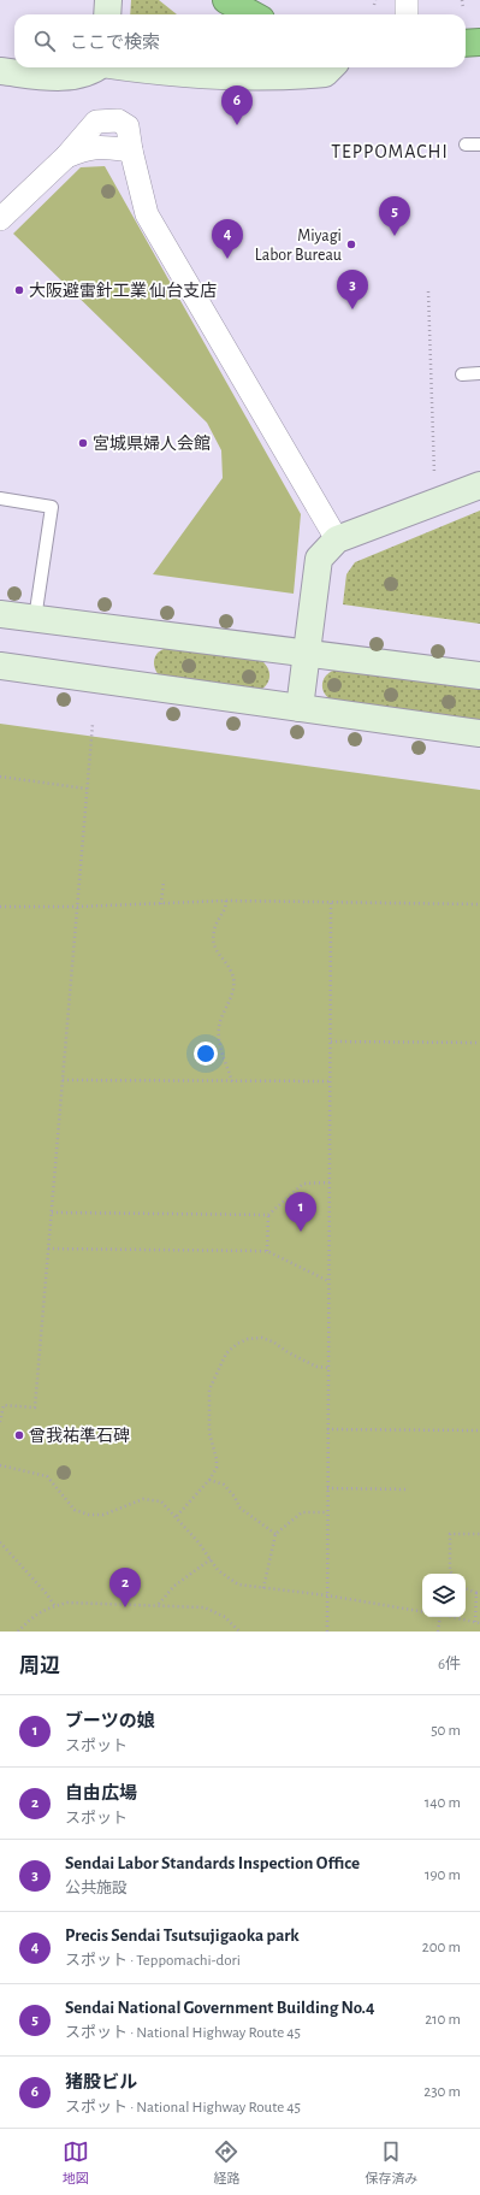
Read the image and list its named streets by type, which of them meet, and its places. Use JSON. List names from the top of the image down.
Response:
{
  "districts": ["TEPPOMACHI"],
  "places": [
    "Miyagi Labor Bureau",
    "大阪避雷針工業 仙台支店",
    "宮城県婦人会館",
    "曾我祐準石碑"
  ],
  "page": {
    "search": "ここで検索",
    "pins": [
      "6",
      "5",
      "4",
      "3",
      "1",
      "2"
    ],
    "heading": ["周辺", "6件"],
    "list": [
      {
        "mark": "1",
        "name": "ブーツの娘",
        "note": "スポット",
        "value": "50 m"
      },
      {
        "mark": "2",
        "name": "自由広場",
        "note": "スポット",
        "value": "140 m"
      },
      {
        "mark": "3",
        "name": "Sendai Labor Standards Inspection Office",
        "note": "公共施設",
        "value": "190 m"
      },
      {
        "mark": "4",
        "name": "Precis Sendai Tsutsujigaoka park",
        "note": "スポット · Teppomachi-dori",
        "value": "200 m"
      },
      {
        "mark": "5",
        "name": "Sendai National Government Building No.4",
        "note": "スポット · National Highway Route 45",
        "value": "210 m"
      },
      {
        "mark": "6",
        "name": "猪股ビル",
        "note": "スポット · National Highway Route 45",
        "value": "230 m"
      }
    ],
    "nav": ["地図", "経路", "保存済み"]
  }
}
